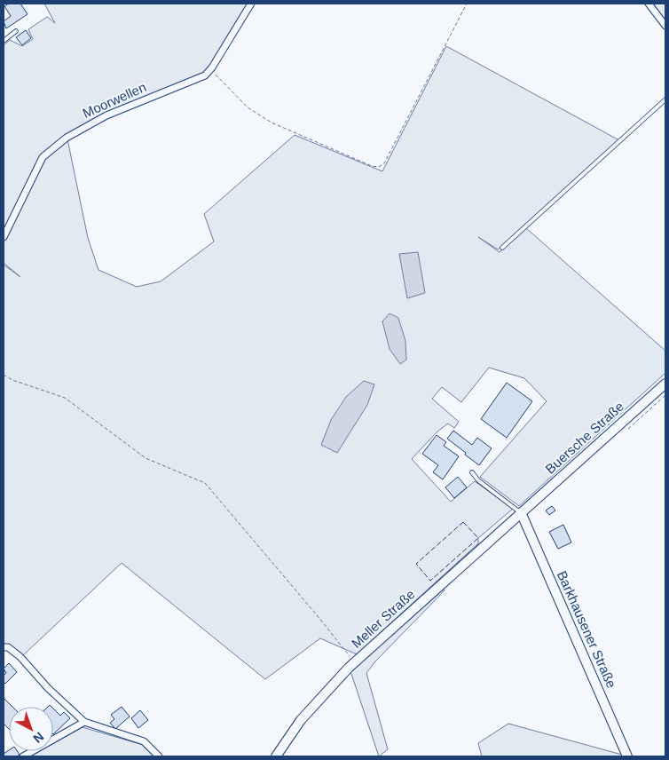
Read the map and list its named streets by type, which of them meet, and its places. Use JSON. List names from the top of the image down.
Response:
{
  "streets": {
    "main road": ["Buersche Straße", "Meller Straße", "Barkhausener Straße"],
    "street": ["Moorwellen"]
  },
  "crossings": [
    ["Buersche Straße", "Meller Straße"],
    ["Buersche Straße", "Barkhausener Straße"],
    ["Meller Straße", "Barkhausener Straße"]
  ],
  "north": "bottom right"
}
